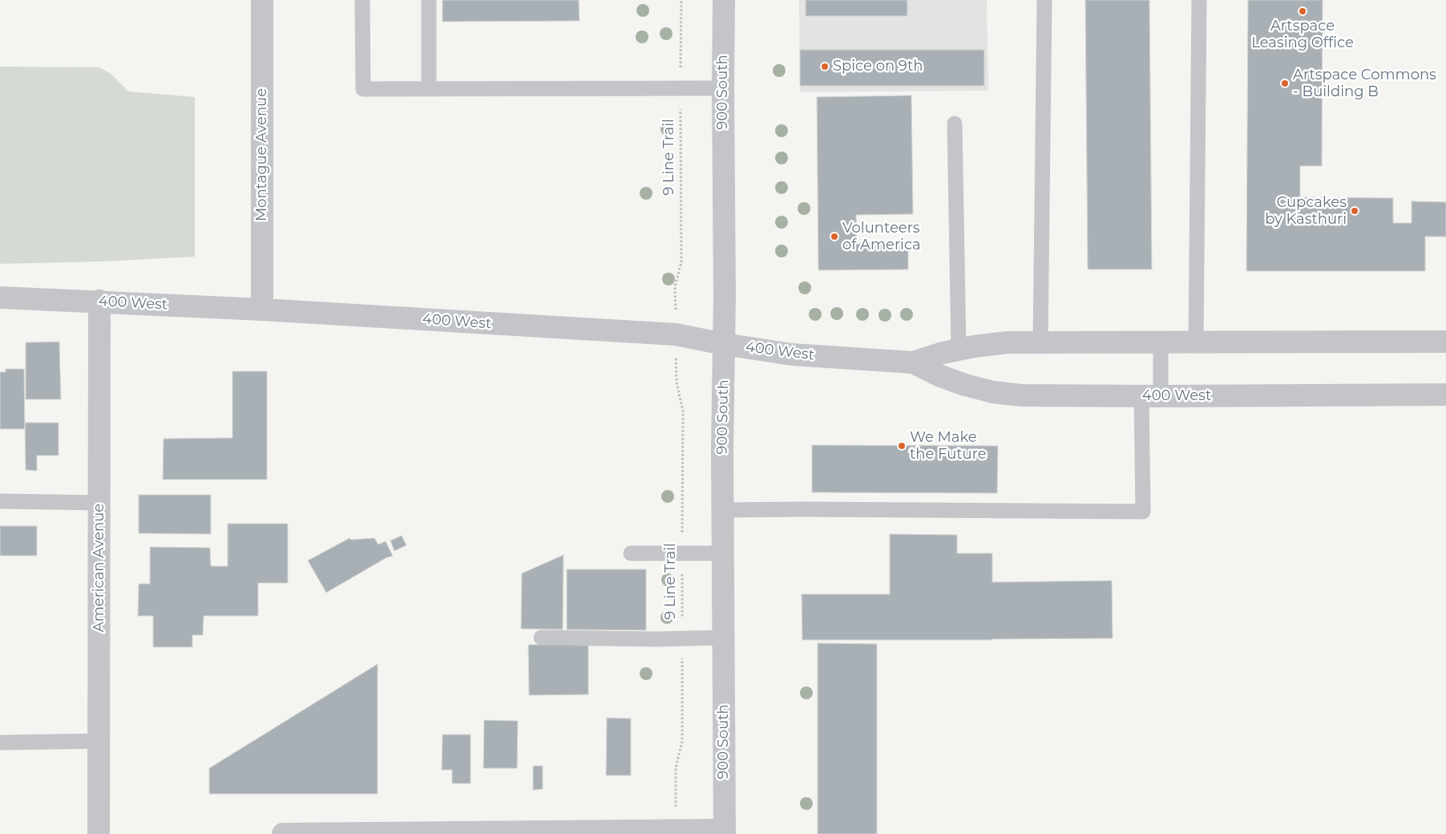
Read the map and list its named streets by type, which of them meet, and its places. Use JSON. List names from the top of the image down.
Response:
{
  "streets": {
    "street": [
      "900 South",
      "Montague Avenue",
      "400 West",
      "American Avenue"
    ],
    "path": ["9 Line Trail"]
  },
  "crossings": [
    ["900 South", "400 West"],
    ["Montague Avenue", "400 West"],
    ["400 West", "American Avenue"]
  ],
  "places": [
    "Artspace Leasing Office",
    "Spice on 9th",
    "Artspace Commons - Building B",
    "Cupcakes by Kasthuri",
    "Volunteers of America",
    "We Make the Future"
  ]
}
